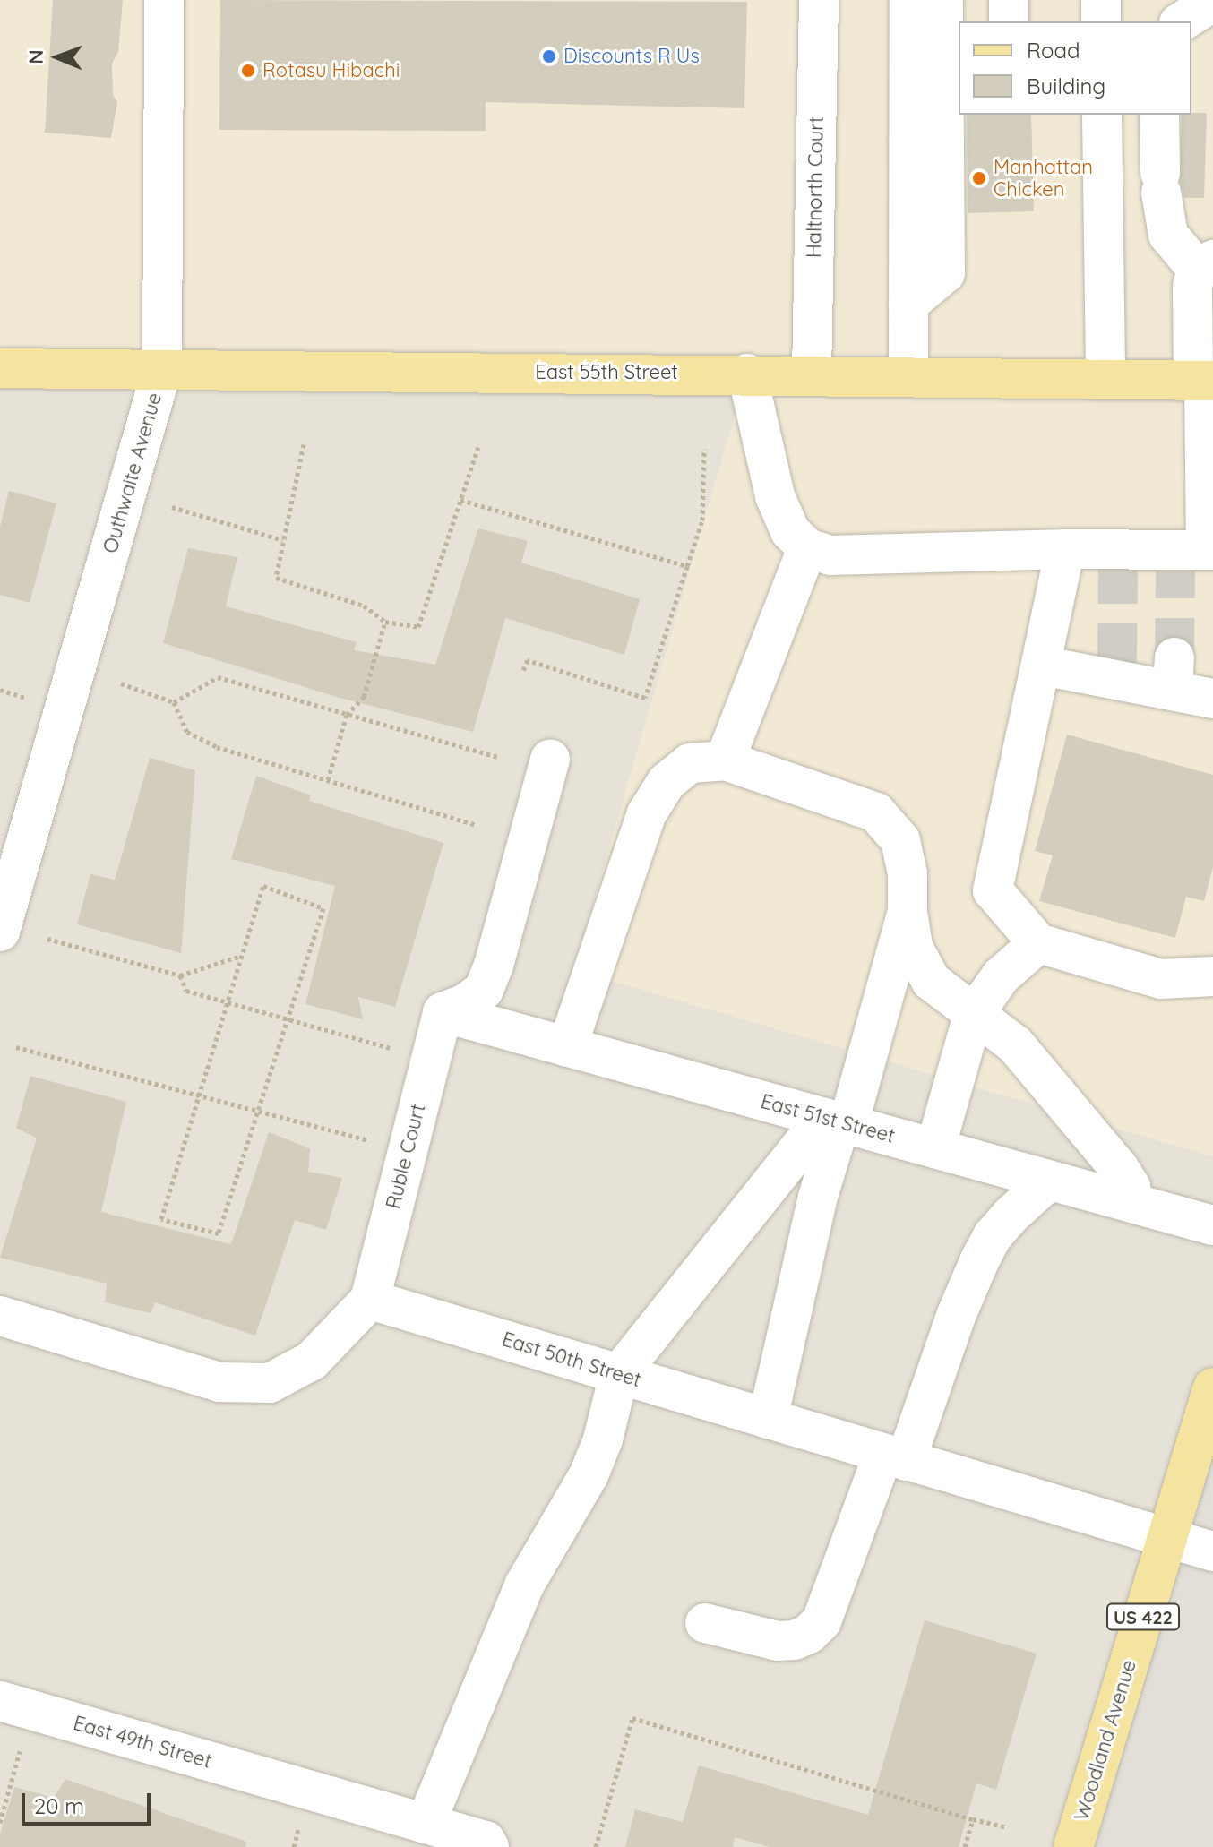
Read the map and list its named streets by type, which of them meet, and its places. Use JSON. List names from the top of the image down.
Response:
{
  "streets": {
    "main road": ["East 55th Street", "US 422", "Woodland Avenue"],
    "street": [
      "Haltnorth Court",
      "Outhwaite Avenue",
      "East 51st Street",
      "Ruble Court",
      "East 50th Street",
      "East 49th Street"
    ]
  },
  "crossings": [
    ["Haltnorth Court", "East 55th Street"],
    ["East 55th Street", "Outhwaite Avenue"],
    ["East 51st Street", "Ruble Court"],
    ["Ruble Court", "East 50th Street"],
    ["East 50th Street", "Woodland Avenue"]
  ],
  "places": ["Discounts R Us", "Rotasu Hibachi", "Manhattan Chicken"],
  "legend": ["Road", "Building"],
  "scale_bar": "20 m",
  "north": "left"
}
